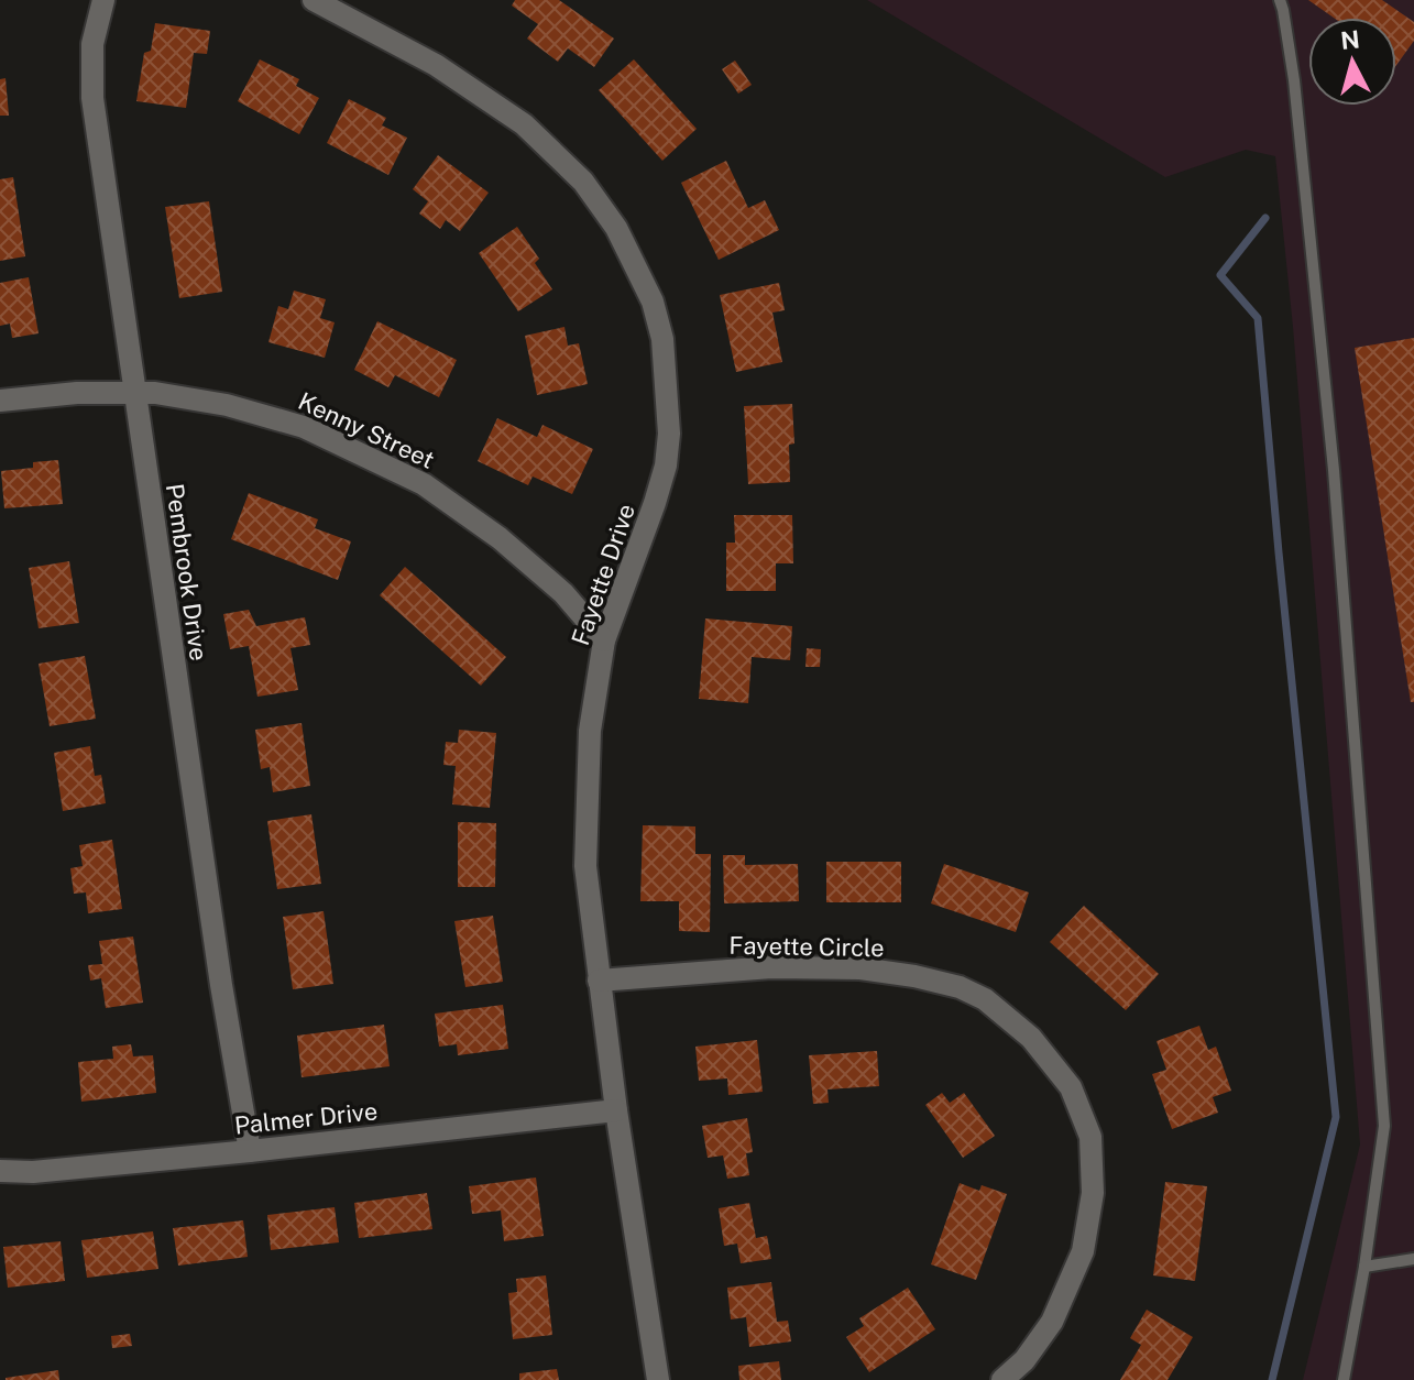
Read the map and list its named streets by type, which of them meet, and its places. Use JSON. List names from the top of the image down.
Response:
{
  "streets": {
    "street": [
      "Kenny Street",
      "Pembrook Drive",
      "Fayette Drive",
      "Fayette Circle",
      "Palmer Drive"
    ]
  },
  "crossings": [
    ["Kenny Street", "Pembrook Drive"],
    ["Kenny Street", "Fayette Drive"],
    ["Pembrook Drive", "Palmer Drive"],
    ["Fayette Drive", "Fayette Circle"],
    ["Fayette Drive", "Palmer Drive"]
  ],
  "north": "top"
}
